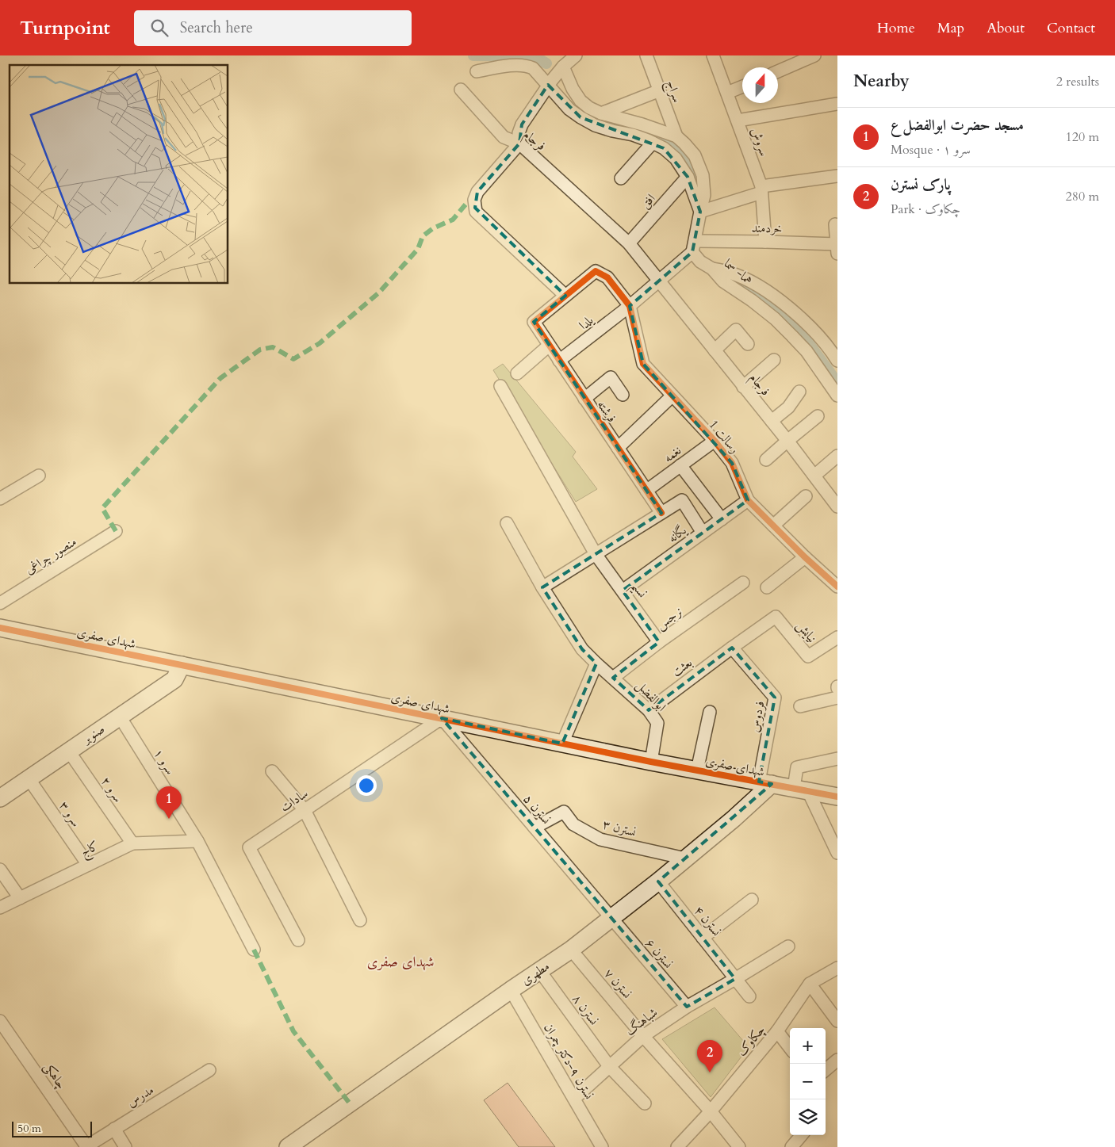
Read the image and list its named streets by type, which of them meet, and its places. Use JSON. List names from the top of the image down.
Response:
{
  "streets": {
    "street": [
      "سراج",
      "فرجام",
      "سروش",
      "افق",
      "خردمند",
      "هما- سما",
      "یلدا",
      "فرشته",
      "رسالت 1",
      "نغمه",
      "یگانه",
      "منصور چراغی",
      "نسیم",
      "نرجس",
      "نیایش",
      "شهدای صفری",
      "بعثت",
      "ابوالفضل",
      "فردوس",
      "صنوبر",
      "سرو ۱",
      "سرو ۲",
      "سادات",
      "نسترن ۵",
      "سرو ۳",
      "نسترن ۳",
      "کاج",
      "نسترن ۴",
      "نسترن ۶",
      "مطهری",
      "نسترن ۷",
      "نسترن ۸",
      "شباهنگ",
      "چکاوک",
      "نسترن ۹-دکتر چمران",
      "چاهکی",
      "مدرس"
    ]
  },
  "crossings": [
    ["فرجام", "افق"],
    ["فرجام", "یلدا"],
    ["سروش", "خردمند"],
    ["خردمند", "یلدا"],
    ["یلدا", "فرشته"],
    ["یلدا", "رسالت 1"],
    ["فرشته", "نغمه"],
    ["رسالت 1", "نغمه"],
    ["رسالت 1", "یگانه"],
    ["یگانه", "نسیم"],
    ["نسیم", "نرجس"],
    ["نرجس", "ابوالفضل"],
    ["نیایش", "بعثت"],
    ["شهدای صفری", "ابوالفضل"],
    ["شهدای صفری", "فردوس"],
    ["شهدای صفری", "صنوبر"],
    ["شهدای صفری", "سادات"],
    ["شهدای صفری", "نسترن ۵"],
    ["شهدای صفری", "مطهری"],
    ["بعثت", "ابوالفضل"],
    ["بعثت", "فردوس"],
    ["فردوس", "مطهری"],
    ["صنوبر", "سرو ۱"],
    ["صنوبر", "سرو ۲"],
    ["صنوبر", "سرو ۳"],
    ["سرو ۱", "کاج"],
    ["سرو ۲", "کاج"],
    ["سادات", "نسترن ۵"],
    ["نسترن ۵", "نسترن ۳"],
    ["نسترن ۵", "نسترن ۶"],
    ["نسترن ۵", "مطهری"],
    ["سرو ۳", "کاج"],
    ["نسترن ۳", "مطهری"],
    ["نسترن ۴", "مطهری"],
    ["نسترن ۴", "شباهنگ"],
    ["نسترن ۶", "مطهری"],
    ["نسترن ۶", "شباهنگ"],
    ["مطهری", "نسترن ۷"],
    ["مطهری", "نسترن ۸"],
    ["مطهری", "نسترن ۹-دکتر چمران"],
    ["نسترن ۷", "شباهنگ"],
    ["نسترن ۷", "چکاوک"],
    ["نسترن ۸", "شباهنگ"],
    ["شباهنگ", "نسترن ۹-دکتر چمران"],
    ["چاهکی", "مدرس"]
  ],
  "districts": ["شهدای صفری"],
  "scale_bar": "50 m",
  "north": "top",
  "page": {
    "header": "Turnpoint",
    "search": "Search here",
    "nav": [
      "Home",
      "Map",
      "About",
      "Contact"
    ],
    "heading": ["Nearby", "2 results"],
    "list": [
      {
        "mark": "1",
        "name": "مسجد حضرت ابوالفضل ع",
        "note": "Mosque · سرو ۱",
        "value": "120 m"
      },
      {
        "mark": "2",
        "name": "پارک نسترن",
        "note": "Park · چکاوک",
        "value": "280 m"
      }
    ],
    "pins": ["1", "2"],
    "map_buttons": ["+", "−"],
    "scale": "50 m"
  }
}
